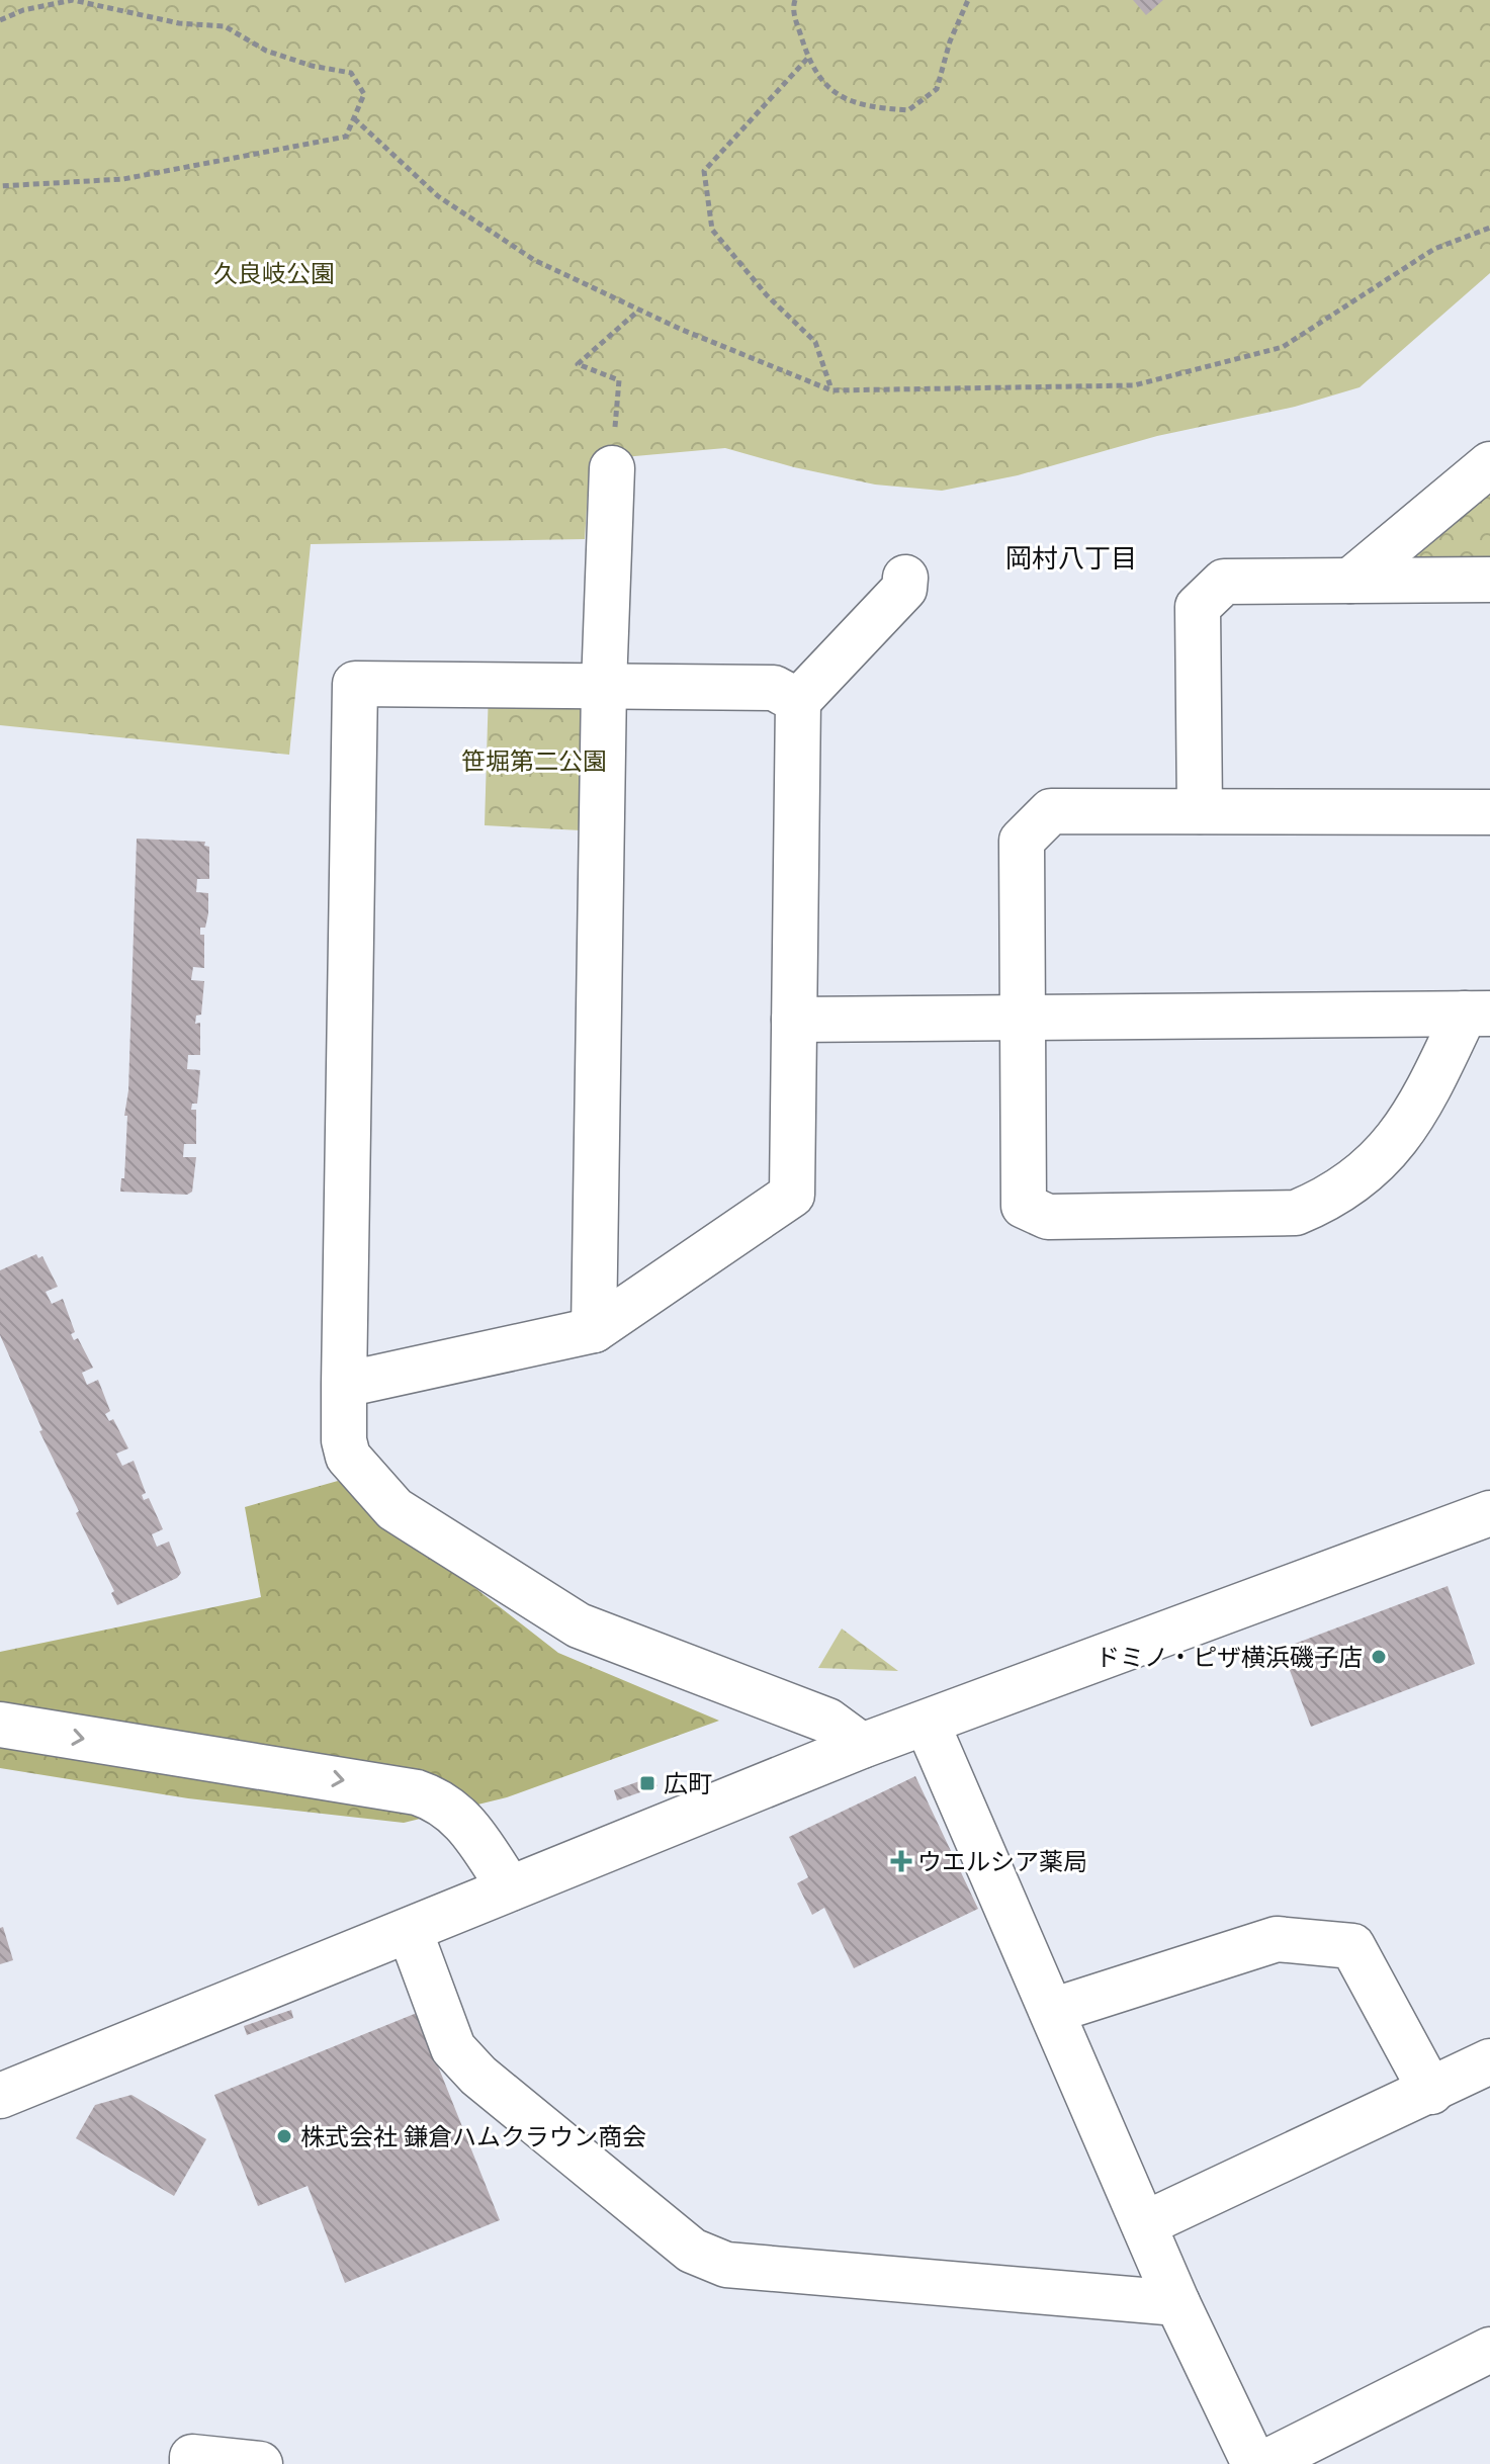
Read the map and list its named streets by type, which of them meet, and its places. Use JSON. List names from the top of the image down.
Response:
{
  "districts": ["岡村八丁目"],
  "parks": ["久良岐公園", "笹堀第二公園"],
  "places": {
    "other": ["ドミノ・ピザ横浜磯子店", "株式会社 鎌倉ハムクラウン商会"],
    "transit": ["広町"],
    "health": ["ウエルシア薬局"]
  }
}
